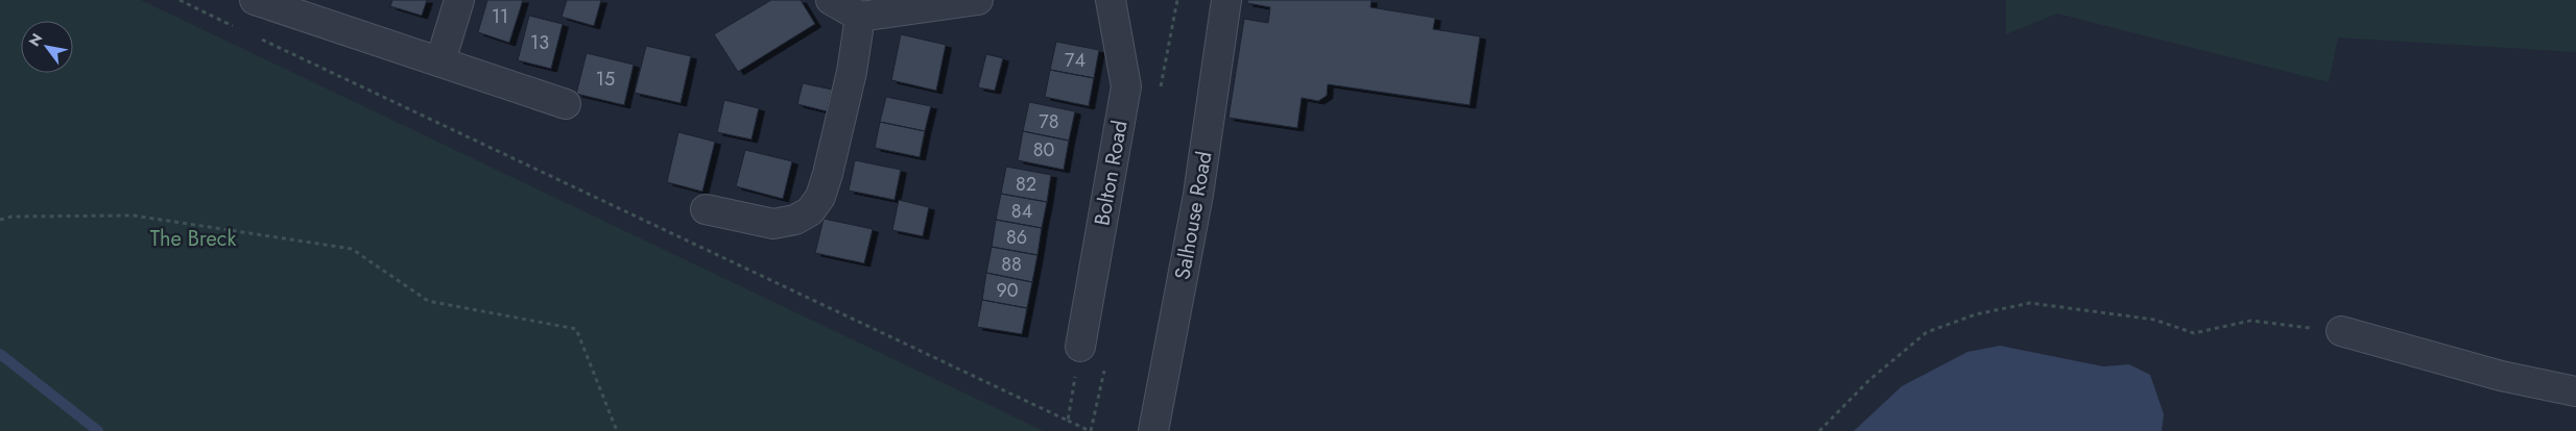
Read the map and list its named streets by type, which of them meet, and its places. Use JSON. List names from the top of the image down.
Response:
{
  "streets": {
    "street": ["Bolton Road", "Salhouse Road"]
  },
  "parks": ["The Breck"],
  "house_numbers": [
    "11",
    "13",
    "74",
    "15",
    "78",
    "80",
    "82",
    "84",
    "86",
    "88",
    "90"
  ],
  "north": "top left"
}
